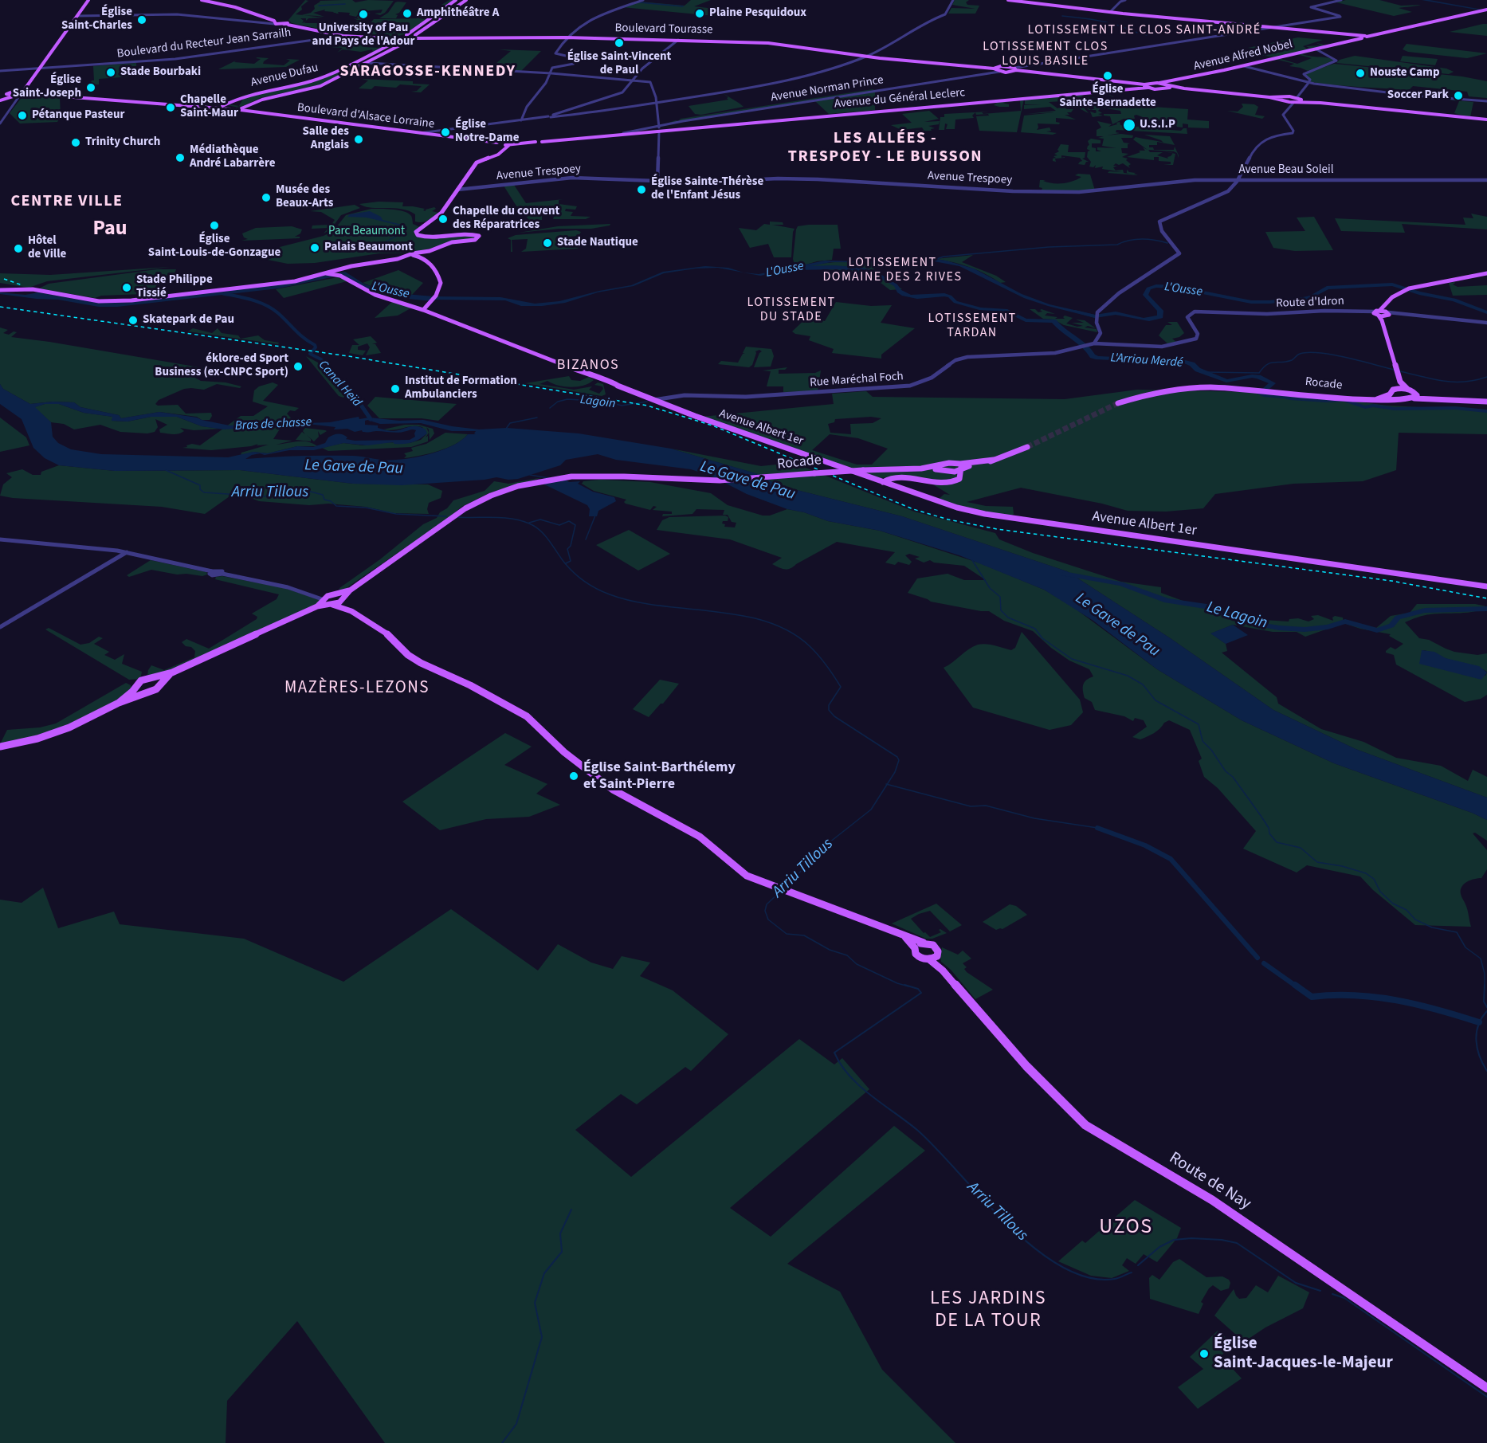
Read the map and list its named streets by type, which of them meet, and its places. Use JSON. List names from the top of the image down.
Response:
{
  "streets": {
    "main road": [
      "Boulevard Tourasse",
      "Avenue Alfred Nobel",
      "Avenue Dufau",
      "Avenue du Général Leclerc",
      "Boulevard d'Alsace Lorraine",
      "Rocade",
      "Avenue Albert 1er",
      "Route de Nay"
    ],
    "street": [
      "Boulevard du Recteur Jean Sarrailh",
      "Avenue Norman Prince",
      "Avenue Beau Soleil",
      "Avenue Trespoey",
      "Route d'Idron",
      "Rue Maréchal Foch"
    ]
  },
  "crossings": [
    ["Avenue Dufau", "Boulevard d'Alsace Lorraine"],
    ["Avenue Norman Prince", "Avenue du Général Leclerc"],
    ["Avenue Beau Soleil", "Avenue Trespoey"],
    ["Route d'Idron", "Rue Maréchal Foch"],
    ["Rue Maréchal Foch", "Avenue Albert 1er"]
  ],
  "districts": [
    "LOTISSEMENT LE CLOS SAINT-ANDRÉ",
    "LOTISSEMENT CLOS LOUIS BASILE",
    "SARAGOSSE-KENNEDY",
    "LES ALLÉES - TRESPOEY - LE BUISSON",
    "CENTRE VILLE",
    "Pau",
    "LOTISSEMENT DOMAINE DES 2 RIVES",
    "LOTISSEMENT DU STADE",
    "LOTISSEMENT TARDAN",
    "BIZANOS",
    "MAZÈRES-LEZONS",
    "UZOS",
    "LES JARDINS DE LA TOUR"
  ],
  "water": [
    "L'Ousse",
    "L'Arriou Merdé",
    "Canal Heïd",
    "Lagoin",
    "Bras de chasse",
    "Le Gave de Pau",
    "Arriu Tillous",
    "Le Lagoin"
  ],
  "parks": ["Parc Beaumont"],
  "places": [
    "Amphithéâtre A",
    "Plaine Pesquidoux",
    "University of Pau and Pays de l'Adour",
    "Église Saint-Charles",
    "Église Saint-Vincent de Paul",
    "Stade Bourbaki",
    "Nouste Camp",
    "Église Sainte-Bernadette",
    "Église Saint-Joseph",
    "Soccer Park",
    "Chapelle Saint-Maur",
    "Pétanque Pasteur",
    "U.S.I.P",
    "Église Notre-Dame",
    "Salle des Anglais",
    "Trinity Church",
    "Médiathèque André Labarrère",
    "Église Sainte-Thérèse de l'Enfant Jésus",
    "Musée des Beaux-Arts",
    "Chapelle du couvent des Réparatrices",
    "Église Saint-Louis-de-Gonzague",
    "Stade Nautique",
    "Palais Beaumont",
    "Hôtel de Ville",
    "Stade Philippe Tissié",
    "Skatepark de Pau",
    "éklore-ed Sport Business (ex-CNPC Sport)",
    "Institut de Formation Ambulanciers",
    "Église Saint-Barthélemy et Saint-Pierre",
    "Église Saint-Jacques-le-Majeur"
  ]
}
